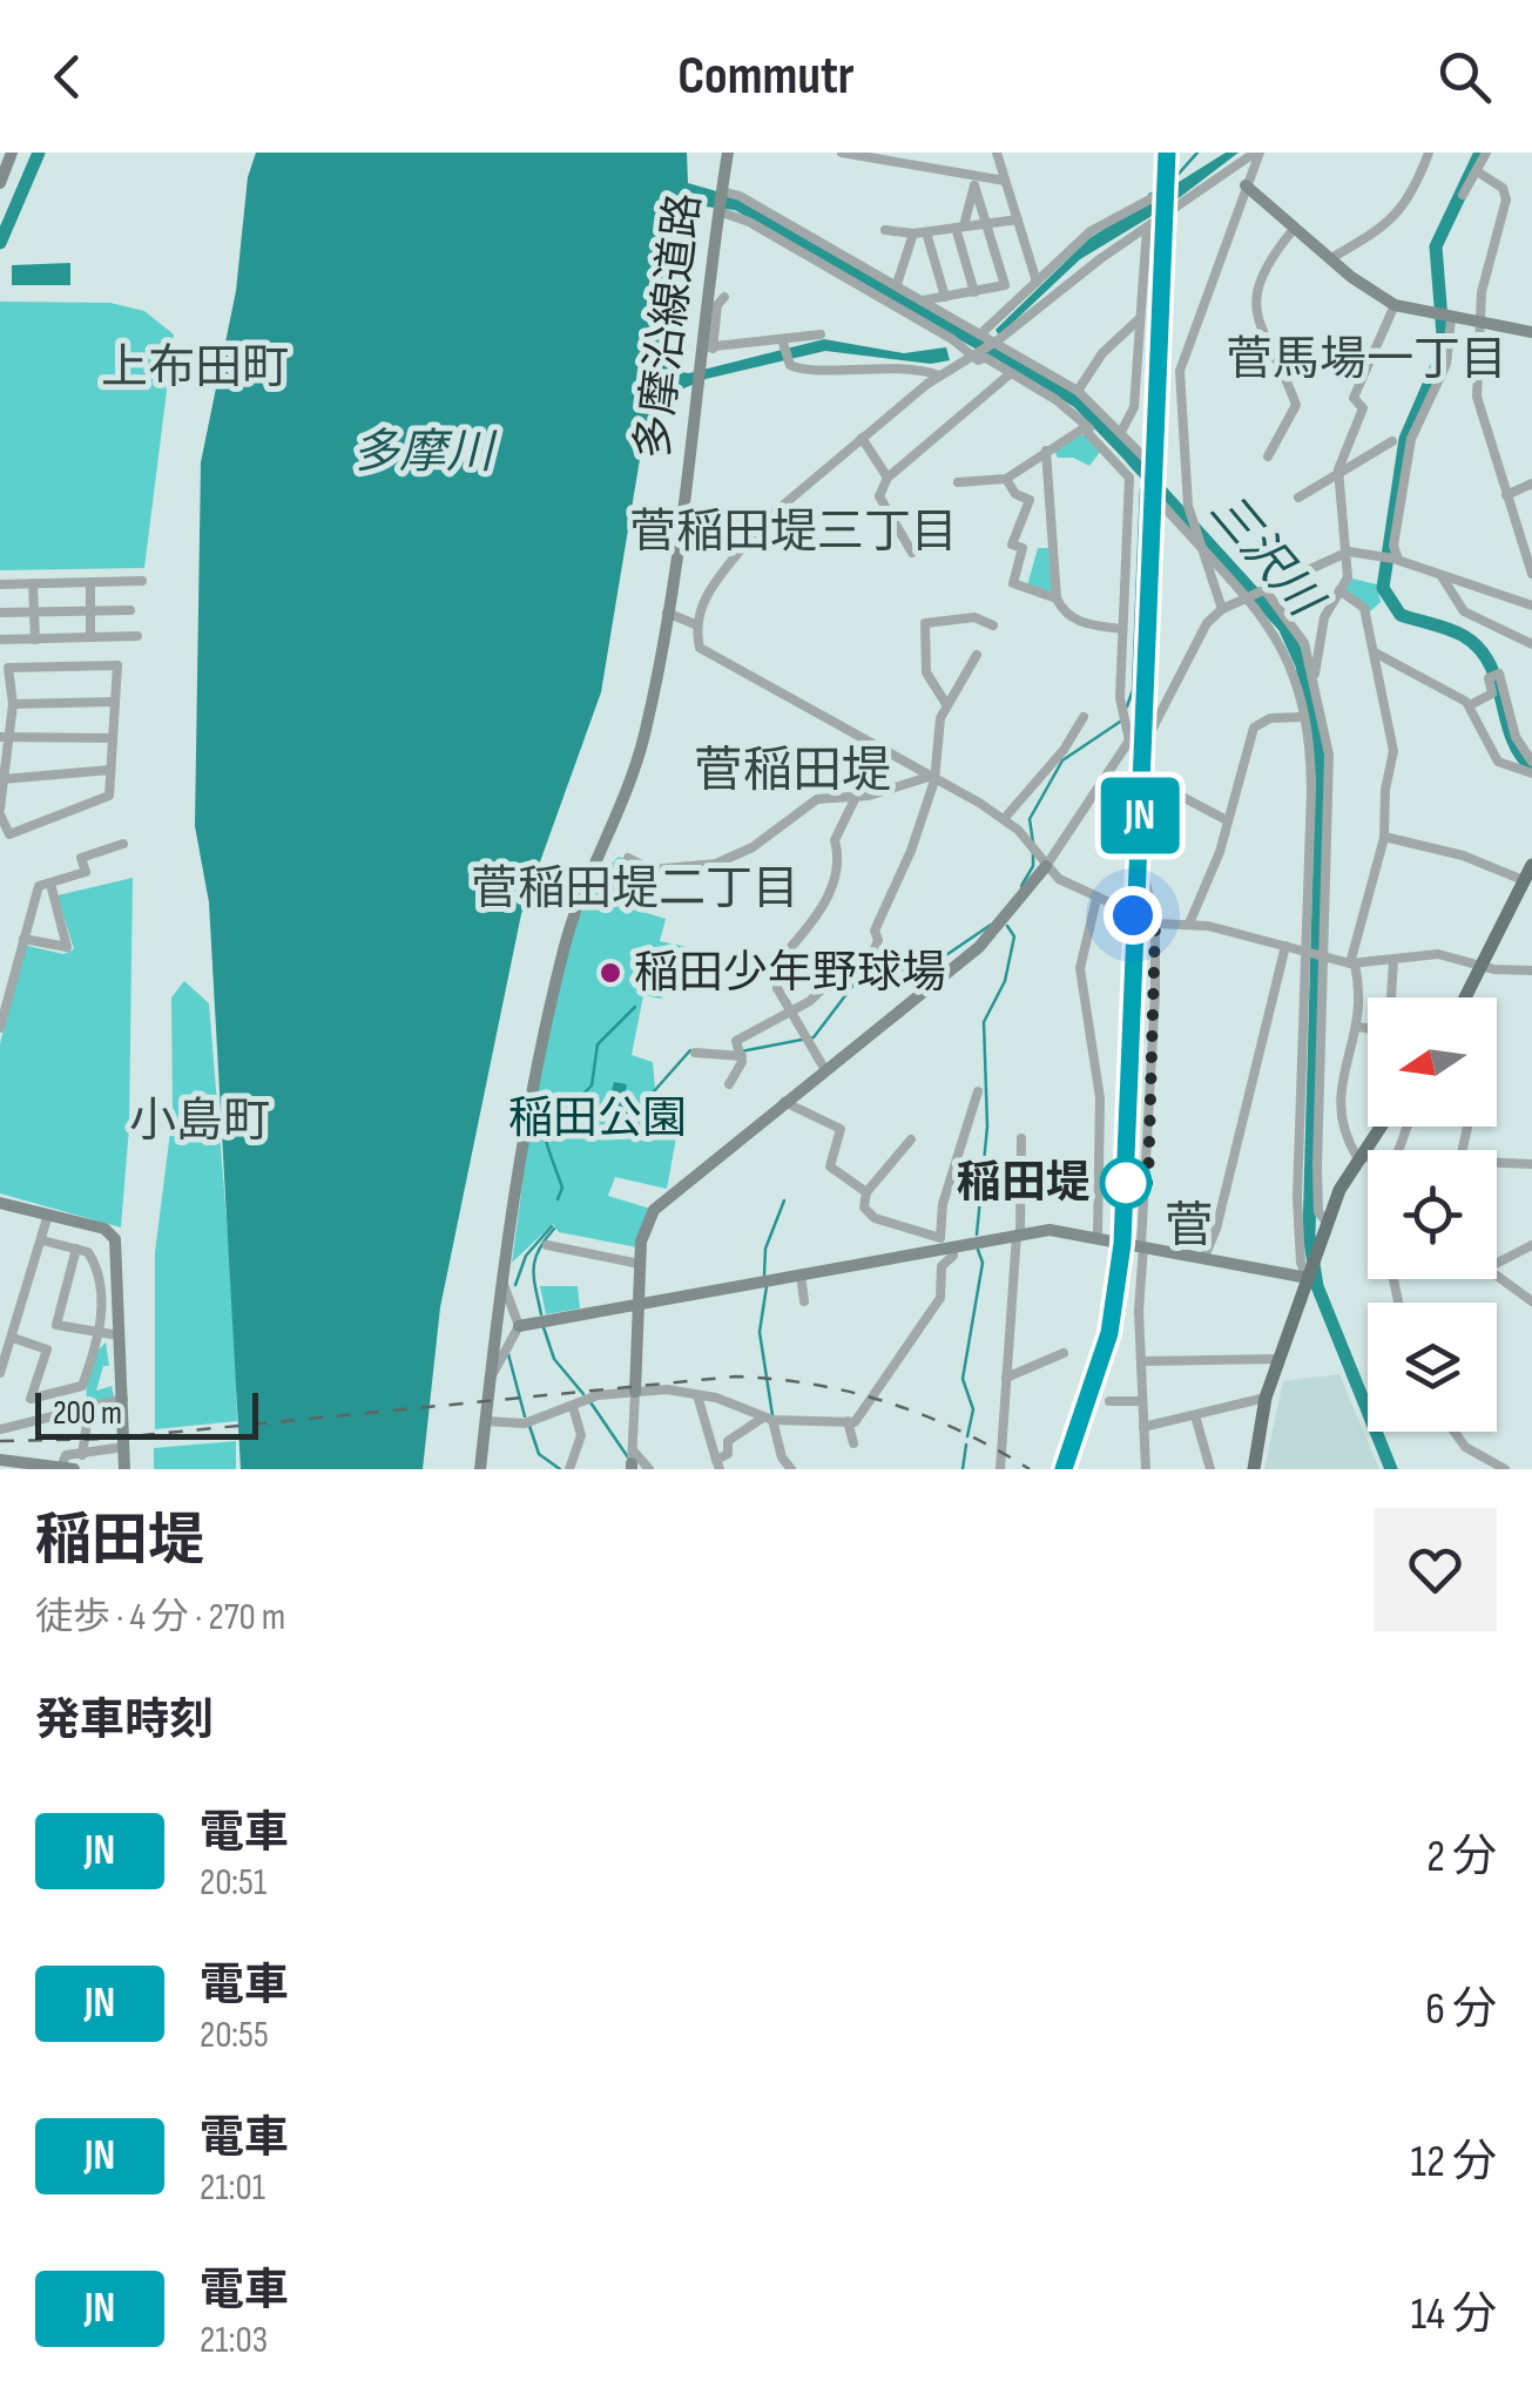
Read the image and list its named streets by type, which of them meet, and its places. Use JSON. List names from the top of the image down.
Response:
{
  "streets": {
    "street": ["多摩沿線道路"]
  },
  "districts": [
    "菅馬場一丁目",
    "上布田町",
    "菅稲田堤三丁目",
    "菅稲田堤",
    "菅稲田堤二丁目",
    "小島町",
    "菅"
  ],
  "water": ["多摩川", "三沢川"],
  "parks": ["稲田公園"],
  "places": ["稲田少年野球場", "稲田堤"],
  "scale_bar": "200 m",
  "north": "left",
  "page": {
    "header": "Commutr",
    "on_map": "JN",
    "scale": "200 m",
    "heading": [
      ["稲田堤", "徒歩 · 4 分 · 270 m"],
      "発車時刻"
    ],
    "list": [
      {
        "mark": "JN",
        "name": "電車",
        "note": "20:51",
        "value": "2 分"
      },
      {
        "mark": "JN",
        "name": "電車",
        "note": "20:55",
        "value": "6 分"
      },
      {
        "mark": "JN",
        "name": "電車",
        "note": "21:01",
        "value": "12 分"
      },
      {
        "mark": "JN",
        "name": "電車",
        "note": "21:03",
        "value": "14 分"
      }
    ]
  }
}
